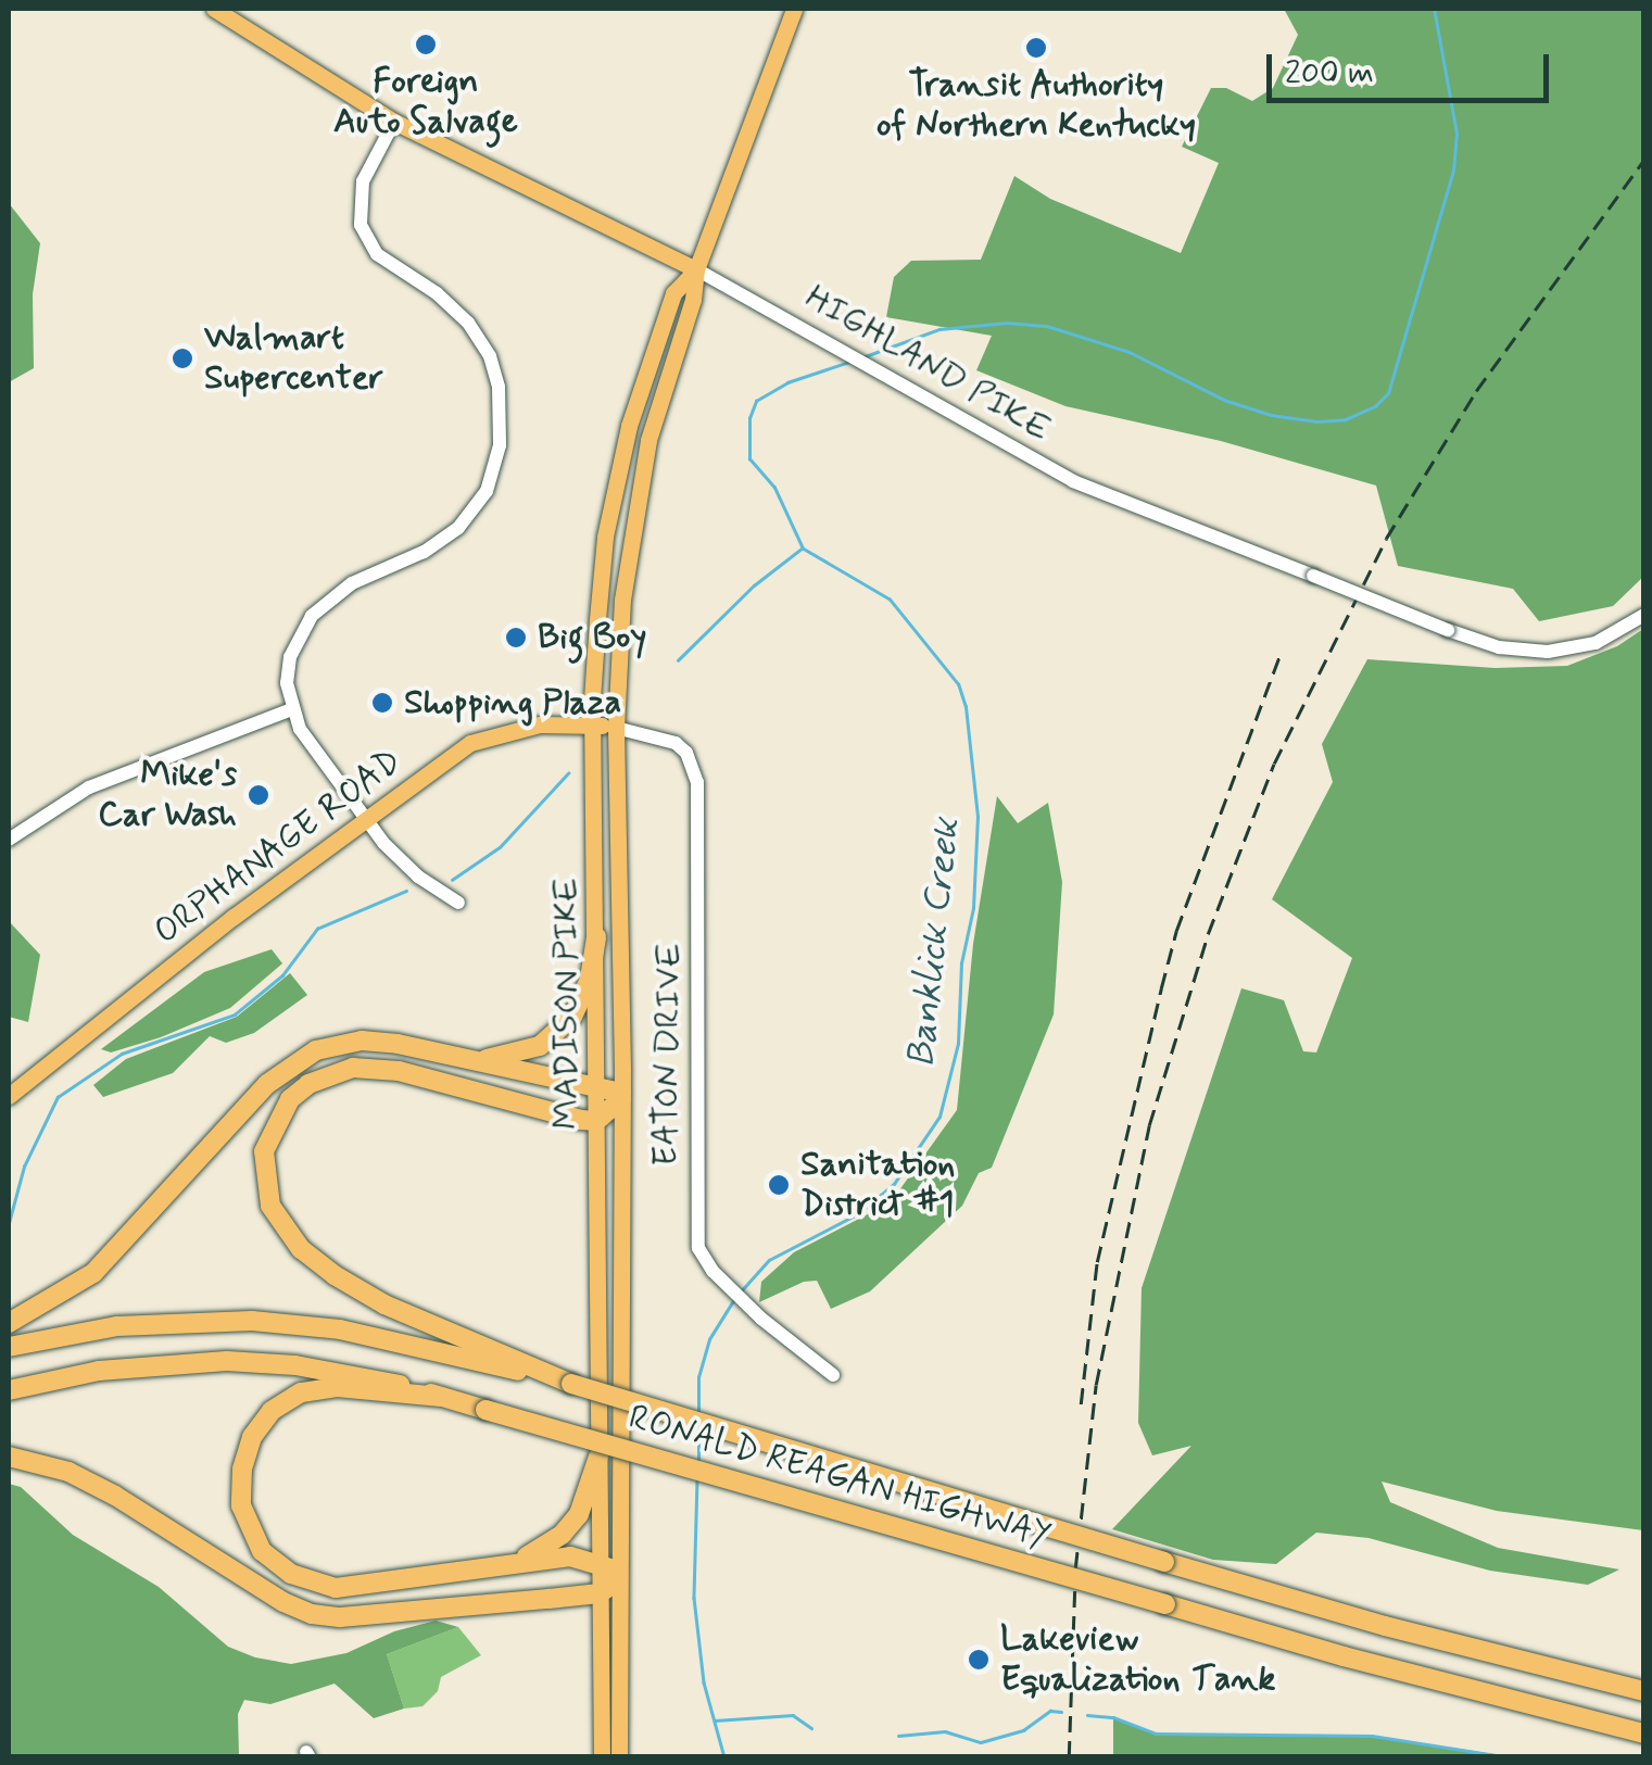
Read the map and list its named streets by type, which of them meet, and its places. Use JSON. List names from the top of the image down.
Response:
{
  "streets": {
    "highway": ["RONALD REAGAN HIGHWAY"],
    "main road": ["HIGHLAND PIKE", "ORPHANAGE ROAD", "MADISON PIKE"],
    "street": ["EATON DRIVE"]
  },
  "crossings": [
    ["HIGHLAND PIKE", "MADISON PIKE"],
    ["ORPHANAGE ROAD", "MADISON PIKE"],
    ["ORPHANAGE ROAD", "EATON DRIVE"],
    ["MADISON PIKE", "EATON DRIVE"]
  ],
  "water": ["Banklick Creek"],
  "places": [
    "Foreign Auto Salvage",
    "Transit Authority of Northern Kentucky",
    "Walmart Supercenter",
    "Big Boy",
    "Shopping Plaza",
    "Mike's Car Wash",
    "Sanitation District #1",
    "Lakeview Equalization Tank"
  ],
  "scale_bar": "200 m"
}
